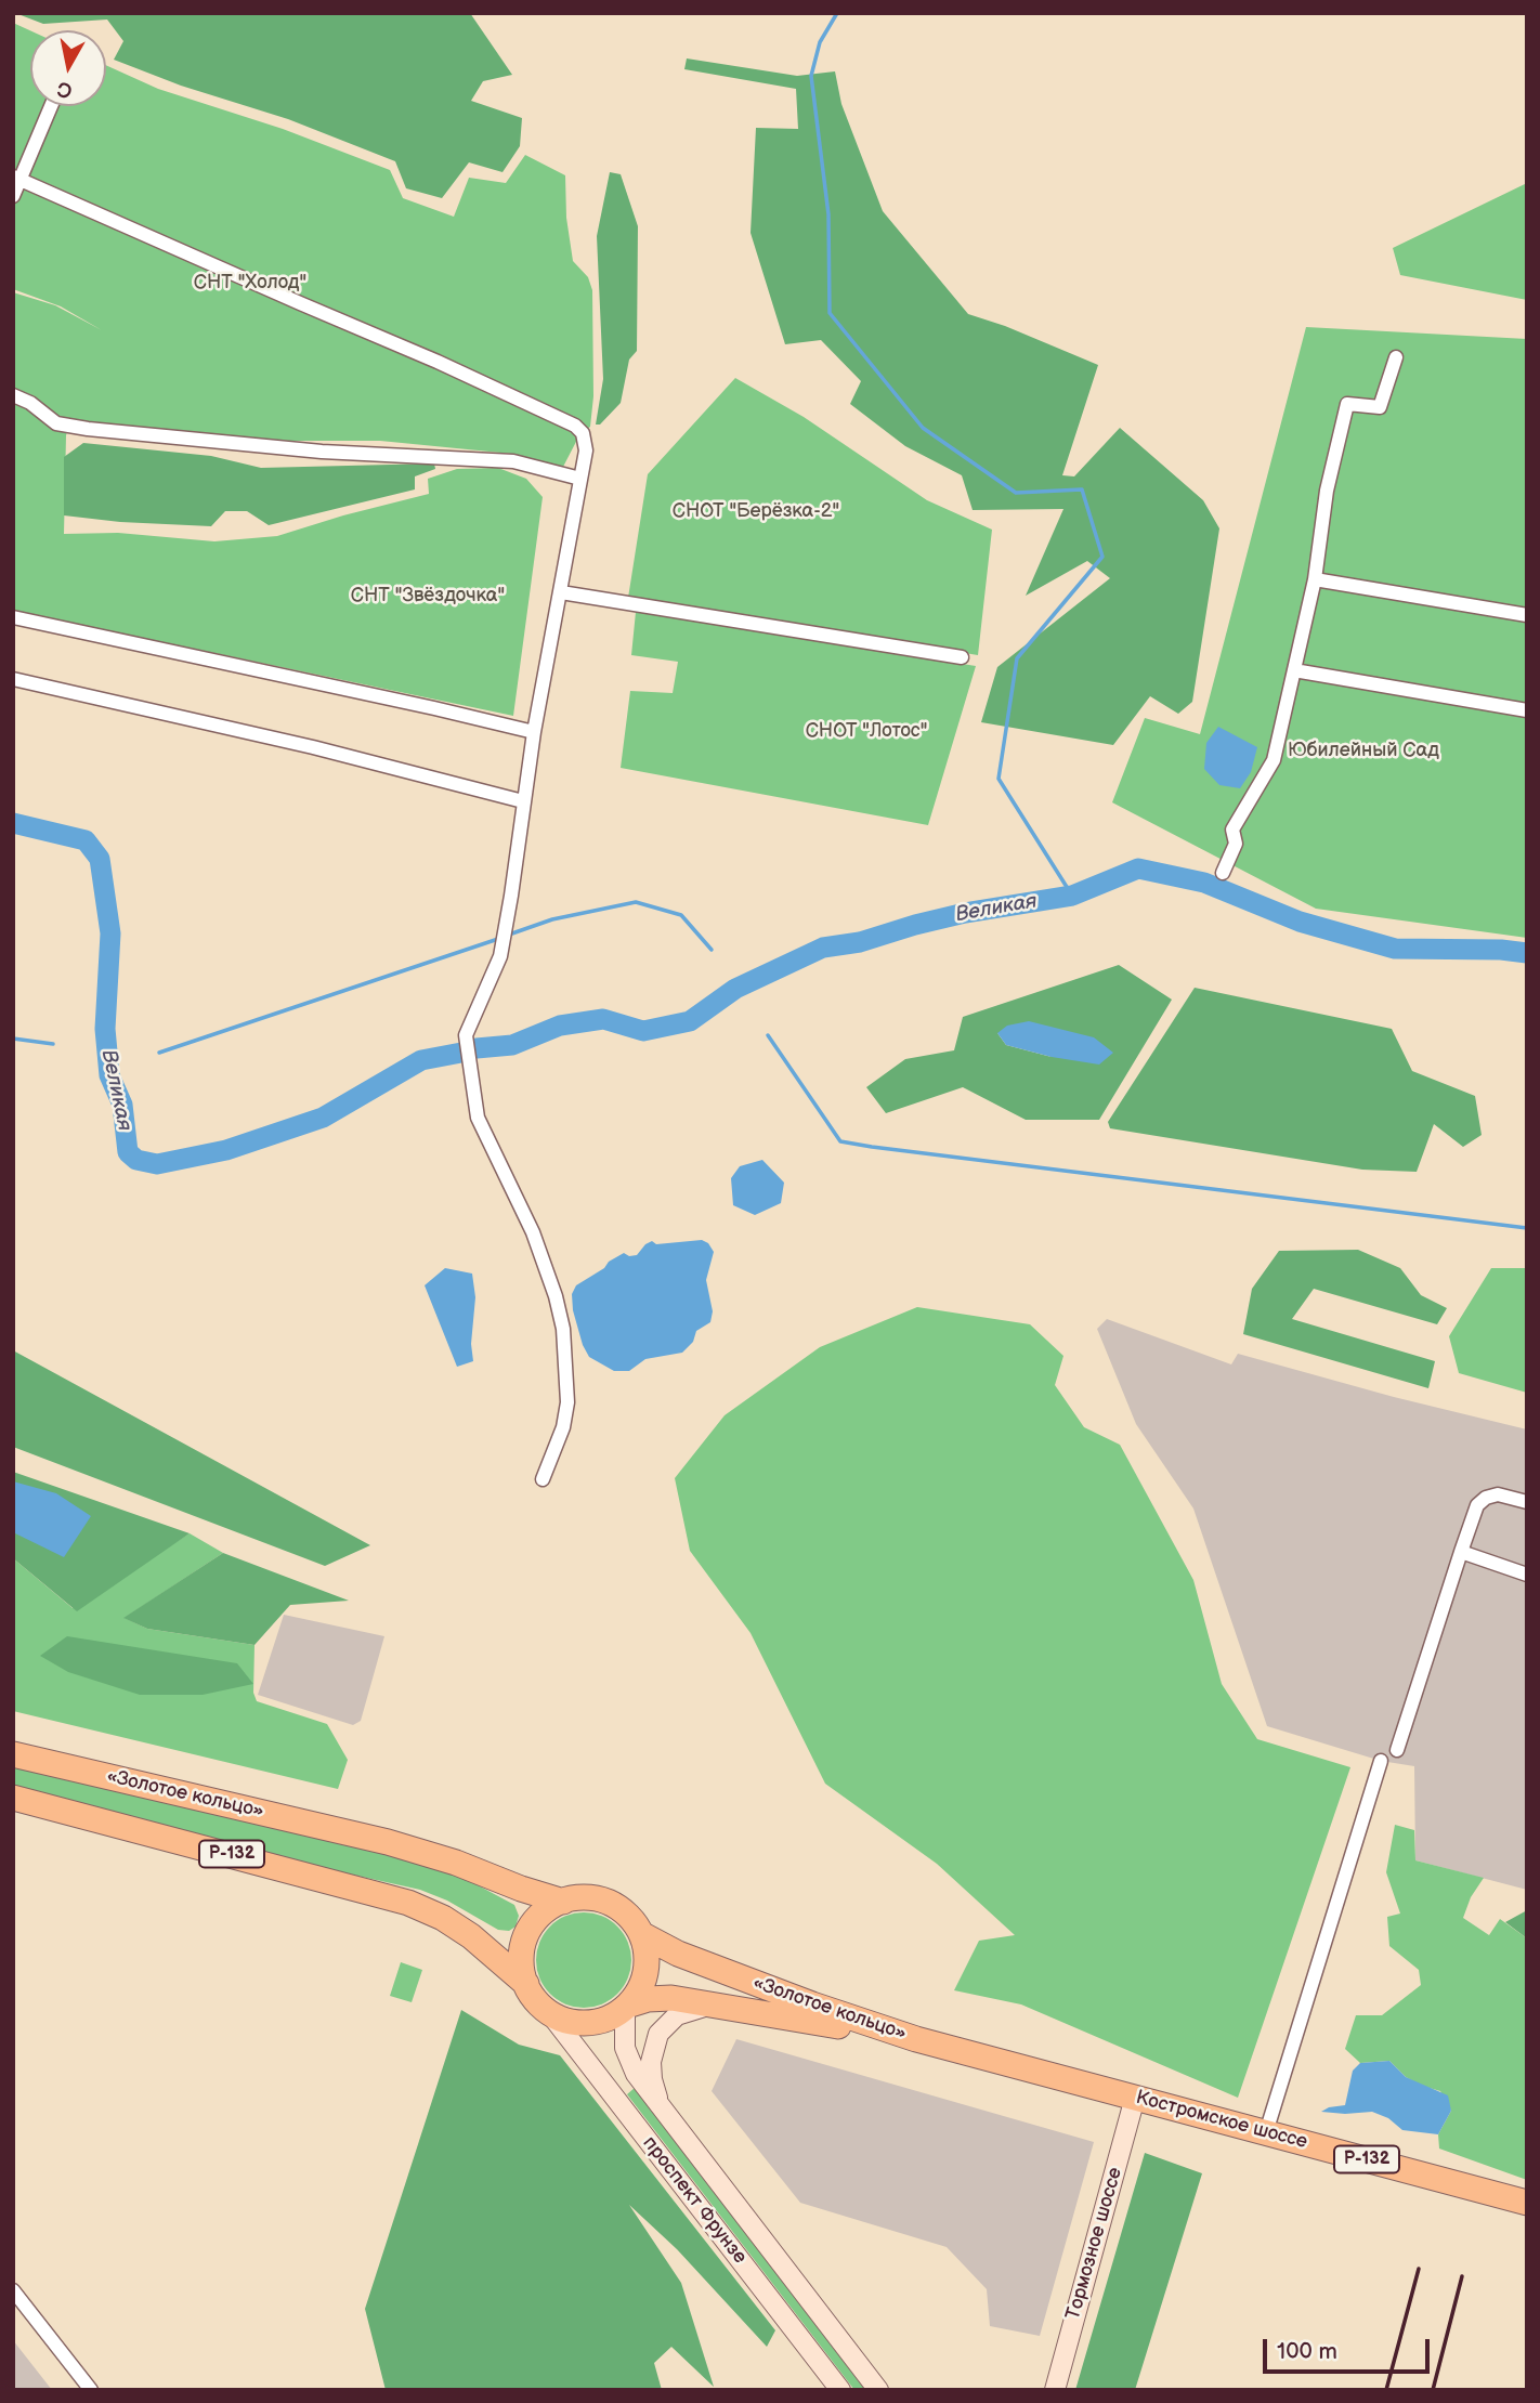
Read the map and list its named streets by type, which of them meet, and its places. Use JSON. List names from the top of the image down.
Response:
{
  "streets": {
    "highway": ["«Золотое кольцо»", "Р-132", "Костромское шоссе"],
    "main road": ["проспект Фрунзе", "Тормозное шоссе"]
  },
  "crossings": [
    ["«Золотое кольцо»", "Р-132"],
    ["«Золотое кольцо»", "Костромское шоссе"],
    ["«Золотое кольцо»", "проспект Фрунзе"],
    ["Р-132", "проспект Фрунзе"],
    ["Костромское шоссе", "Тормозное шоссе"]
  ],
  "water": ["Великая"],
  "parks": [
    "СНТ \"Холод\"",
    "СНОТ \"Берёзка-2\"",
    "СНТ \"Звёздочка\"",
    "СНОТ \"Лотос\"",
    "Юбилейный Сад"
  ],
  "scale_bar": "100 m",
  "north": "bottom"
}
